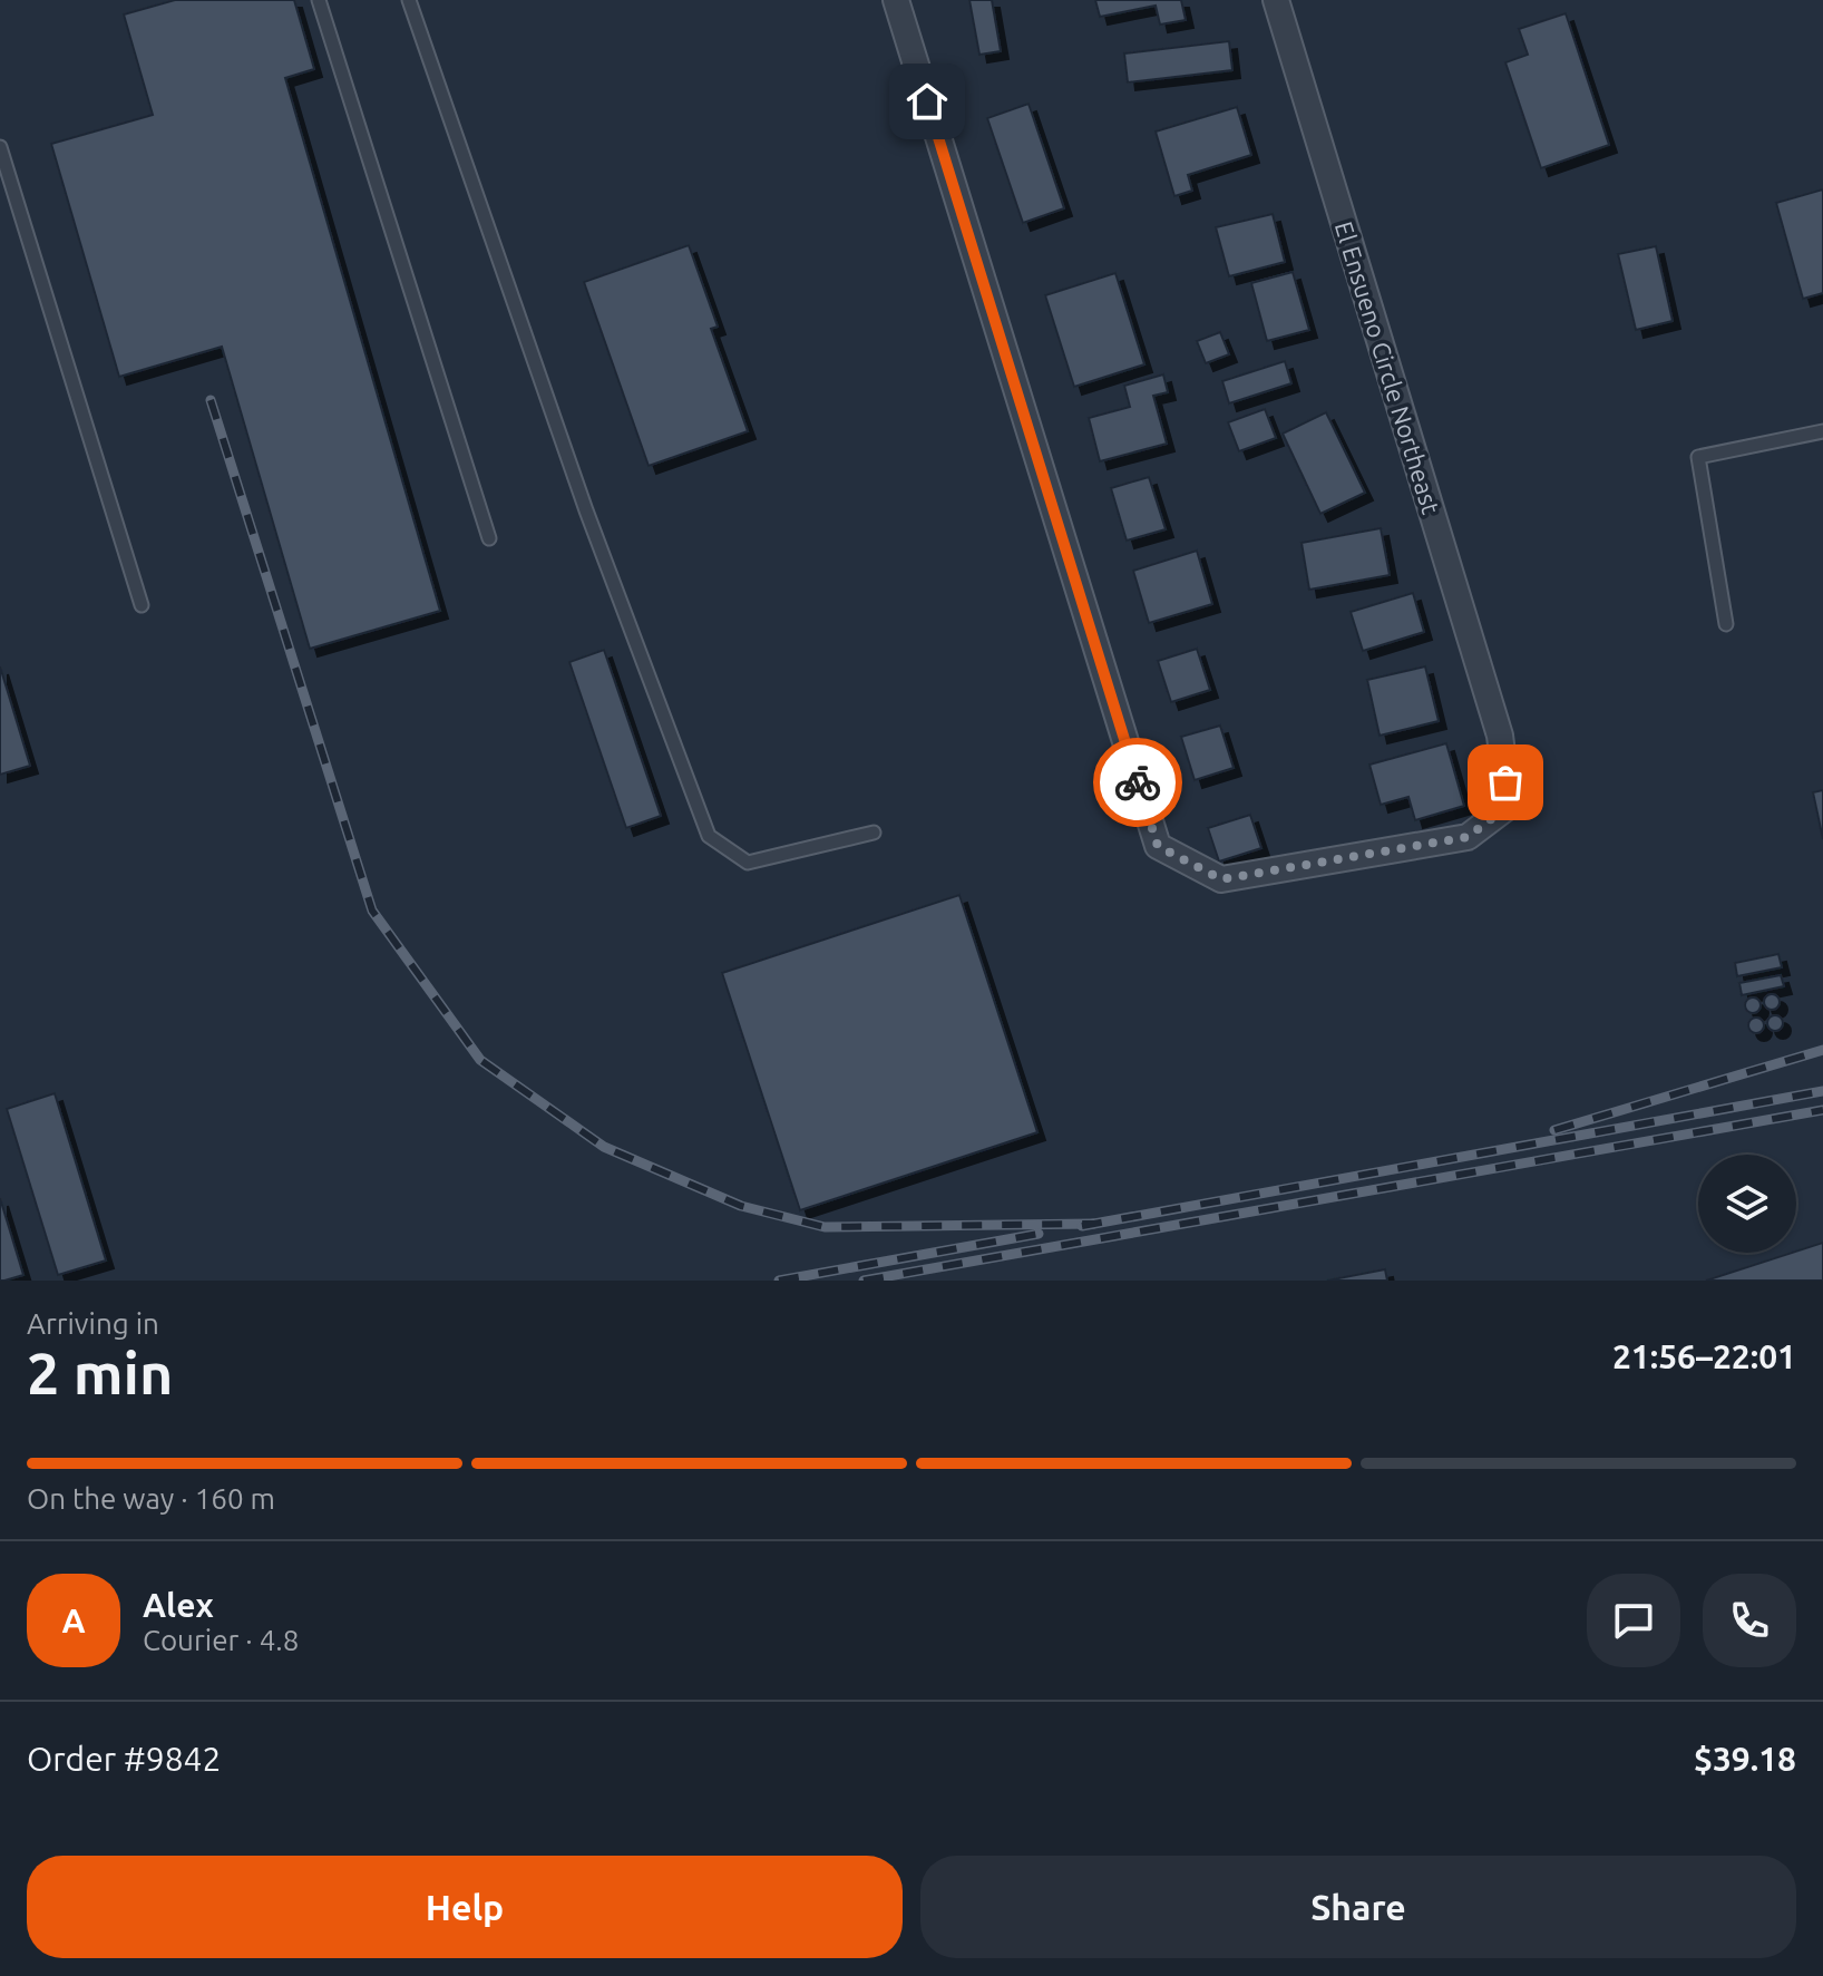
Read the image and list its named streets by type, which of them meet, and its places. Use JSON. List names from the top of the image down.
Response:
{
  "streets": {
    "street": ["El Ensueno Circle Northeast"]
  },
  "page": {
    "heading": ["2 min", "Arriving in", "21:56–22:01"],
    "panel": [
      "Alex",
      "Courier · 4.8",
      "Order #9842",
      "$39.18"
    ],
    "bar": "On the way · 160 m",
    "round": "A",
    "buttons": ["Help", "Share"]
  }
}
